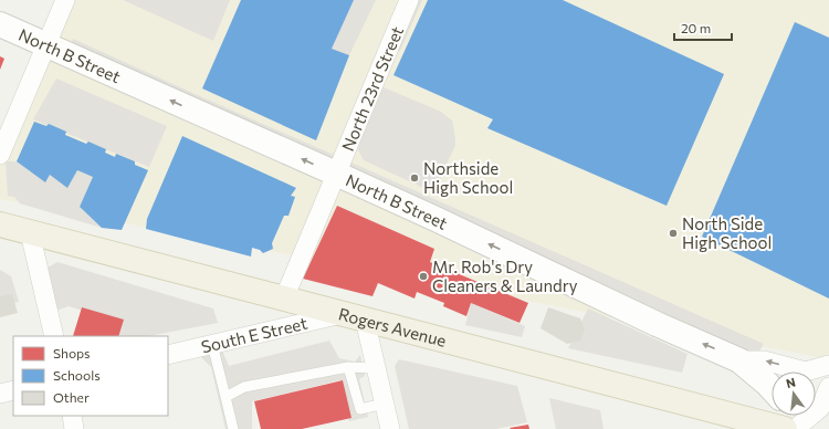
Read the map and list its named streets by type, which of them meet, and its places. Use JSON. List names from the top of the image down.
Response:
{
  "streets": {
    "main road": ["Rogers Avenue"],
    "street": ["North B Street", "North 23rd Street", "South E Street"]
  },
  "crossings": [
    ["North B Street", "North 23rd Street"],
    ["North 23rd Street", "Rogers Avenue"],
    ["Rogers Avenue", "South E Street"]
  ],
  "one_way": ["North B Street"],
  "places": ["Northside High School", "North Side High School", "Mr. Rob's Dry Cleaners & Laundry"],
  "legend": ["Shops", "Schools", "Other"],
  "scale_bar": "20 m",
  "north": "top"
}
